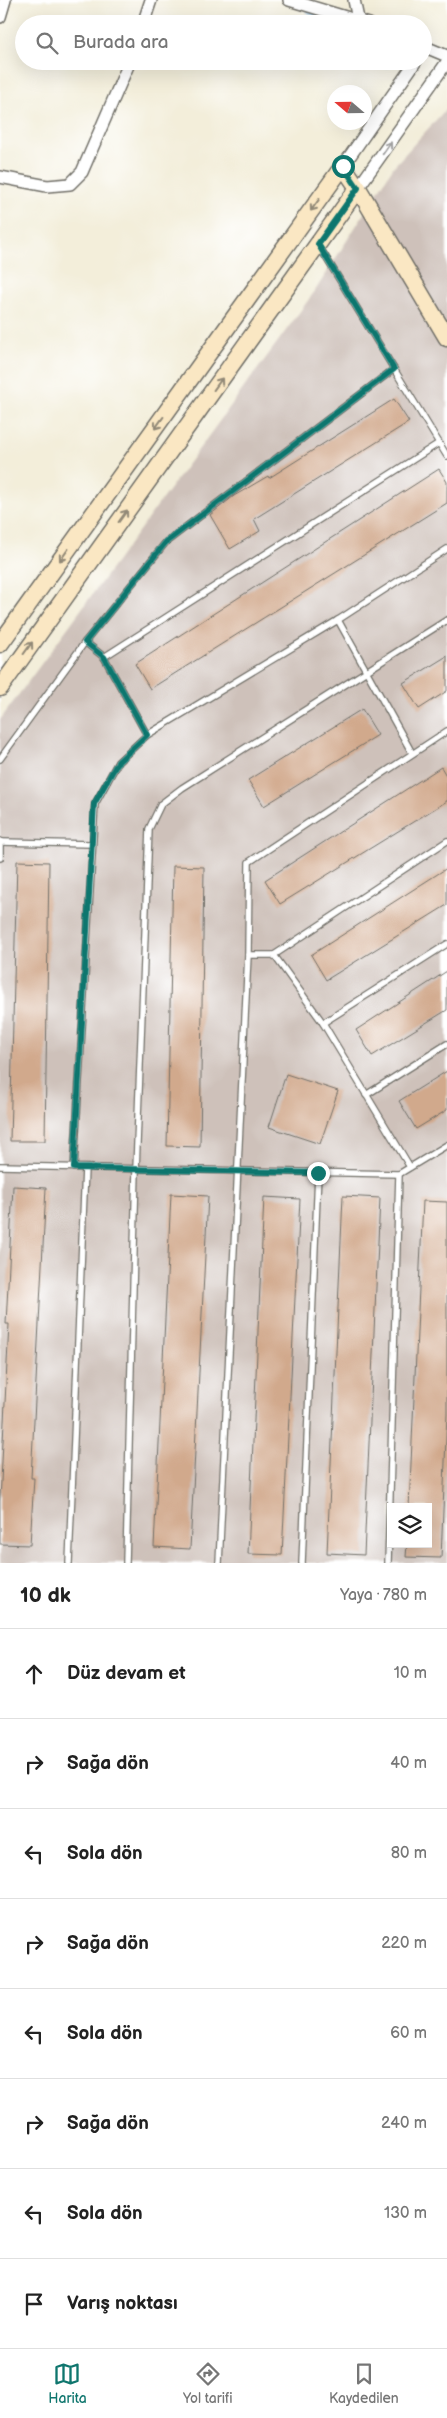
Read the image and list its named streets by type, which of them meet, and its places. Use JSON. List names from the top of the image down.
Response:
{
  "north": "left",
  "page": {
    "search": "Burada ara",
    "heading": ["10 dk", "Yaya · 780 m"],
    "list": [
      ["Düz devam et", "10 m"],
      ["Sağa dön", "40 m"],
      ["Sola dön", "80 m"],
      ["Sağa dön", "220 m"],
      ["Sola dön", "60 m"],
      ["Sağa dön", "240 m"],
      ["Sola dön", "130 m"],
      "Varış noktası"
    ],
    "nav": ["Harita", "Yol tarifi", "Kaydedilen"]
  }
}
